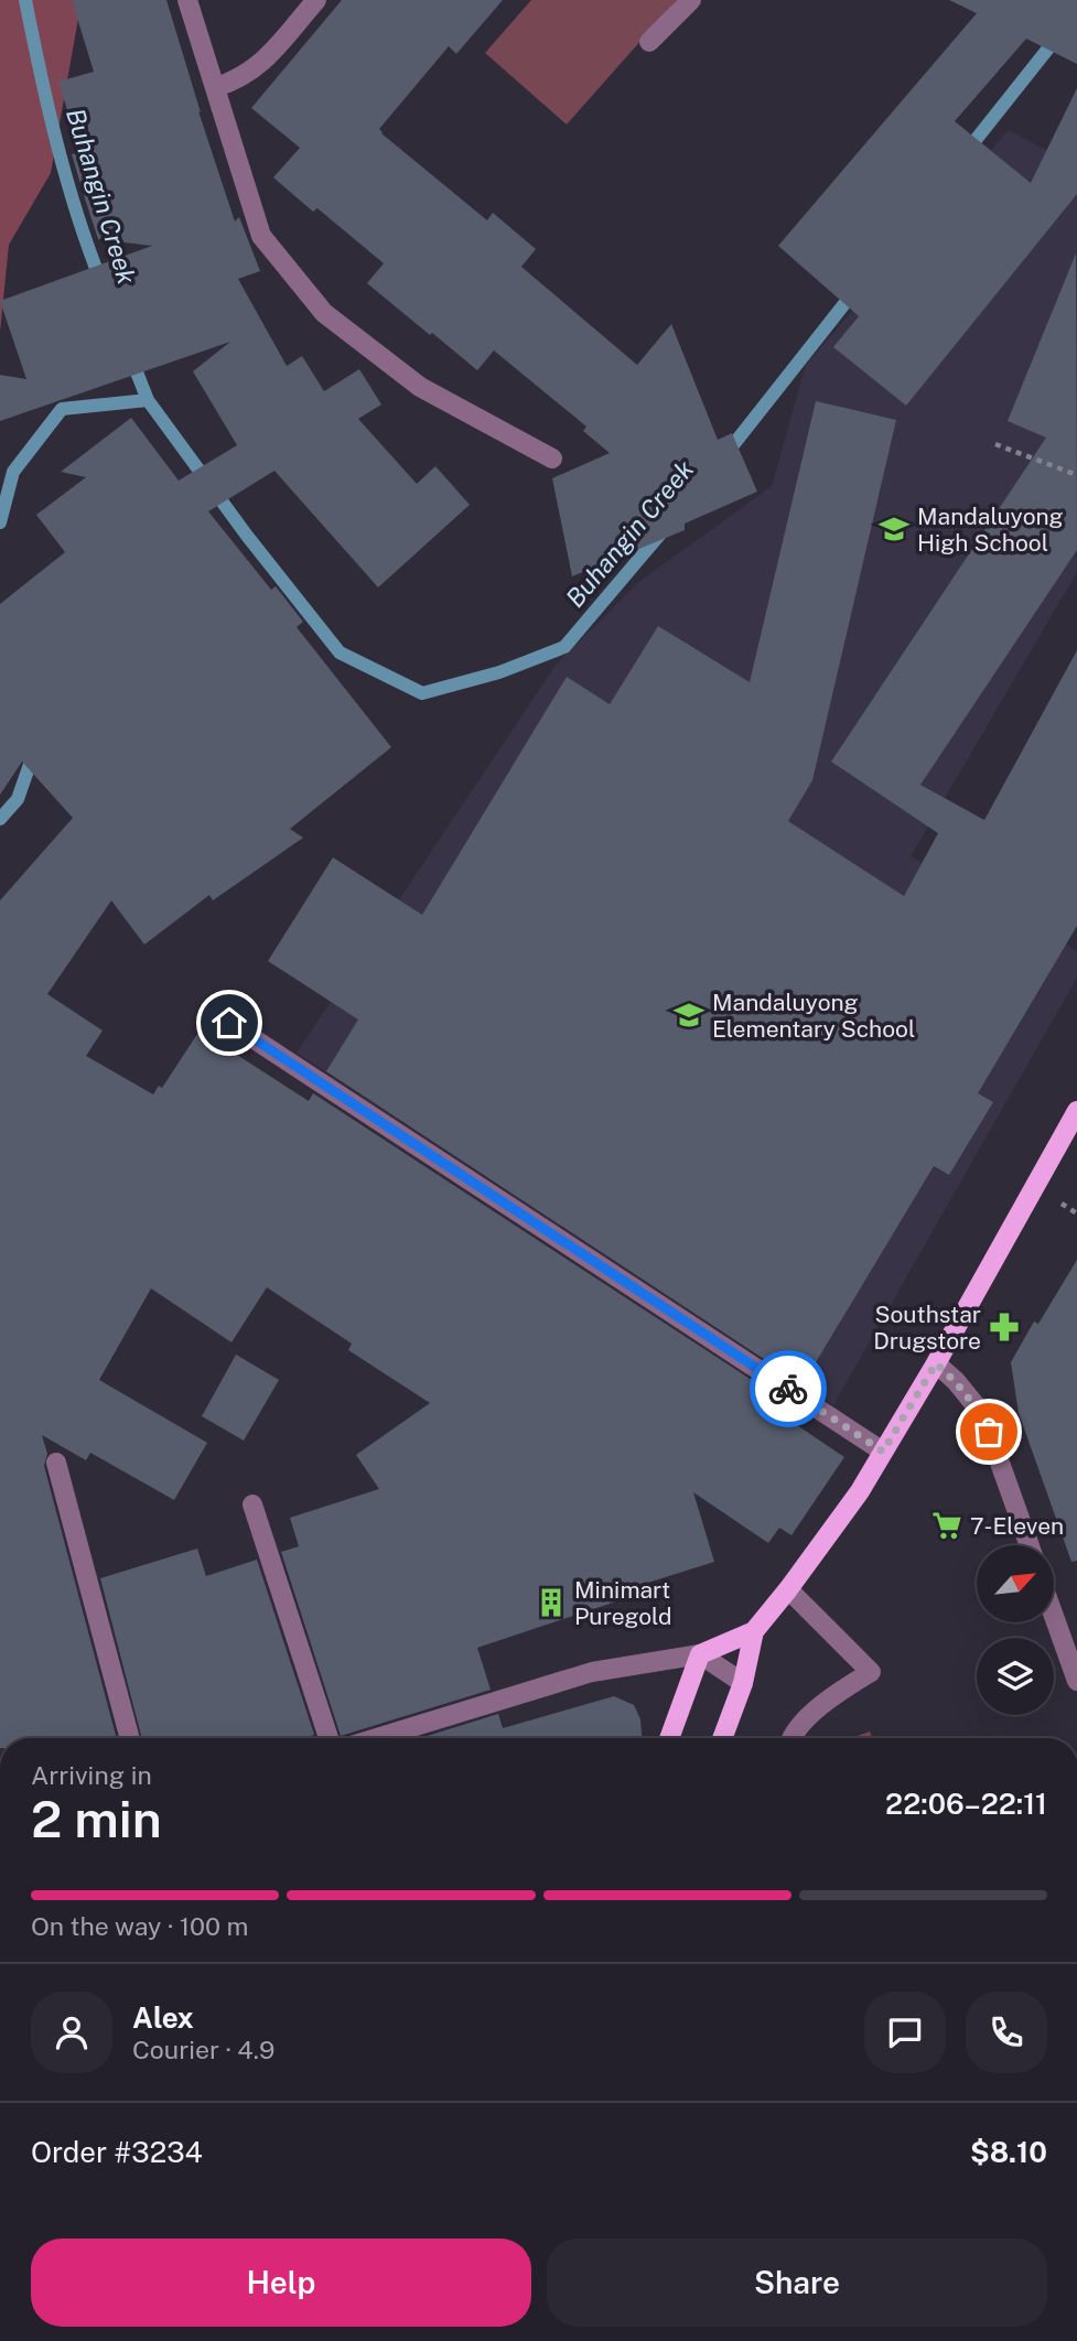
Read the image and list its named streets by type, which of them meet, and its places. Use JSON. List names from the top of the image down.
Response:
{
  "water": ["Buhangin Creek"],
  "places": {
    "school or university": ["Mandaluyong High School", "Mandaluyong Elementary School"],
    "pharmacy": ["Southstar Drugstore"],
    "supermarket": ["7-Eleven"],
    "building": ["Minimart Puregold"]
  },
  "north": "top right",
  "page": {
    "heading": ["2 min", "Arriving in", "22:06–22:11"],
    "panel": [
      "Alex",
      "Courier · 4.9",
      "Order #3234",
      "$8.10"
    ],
    "bar": "On the way · 100 m",
    "buttons": ["Help", "Share"]
  }
}
